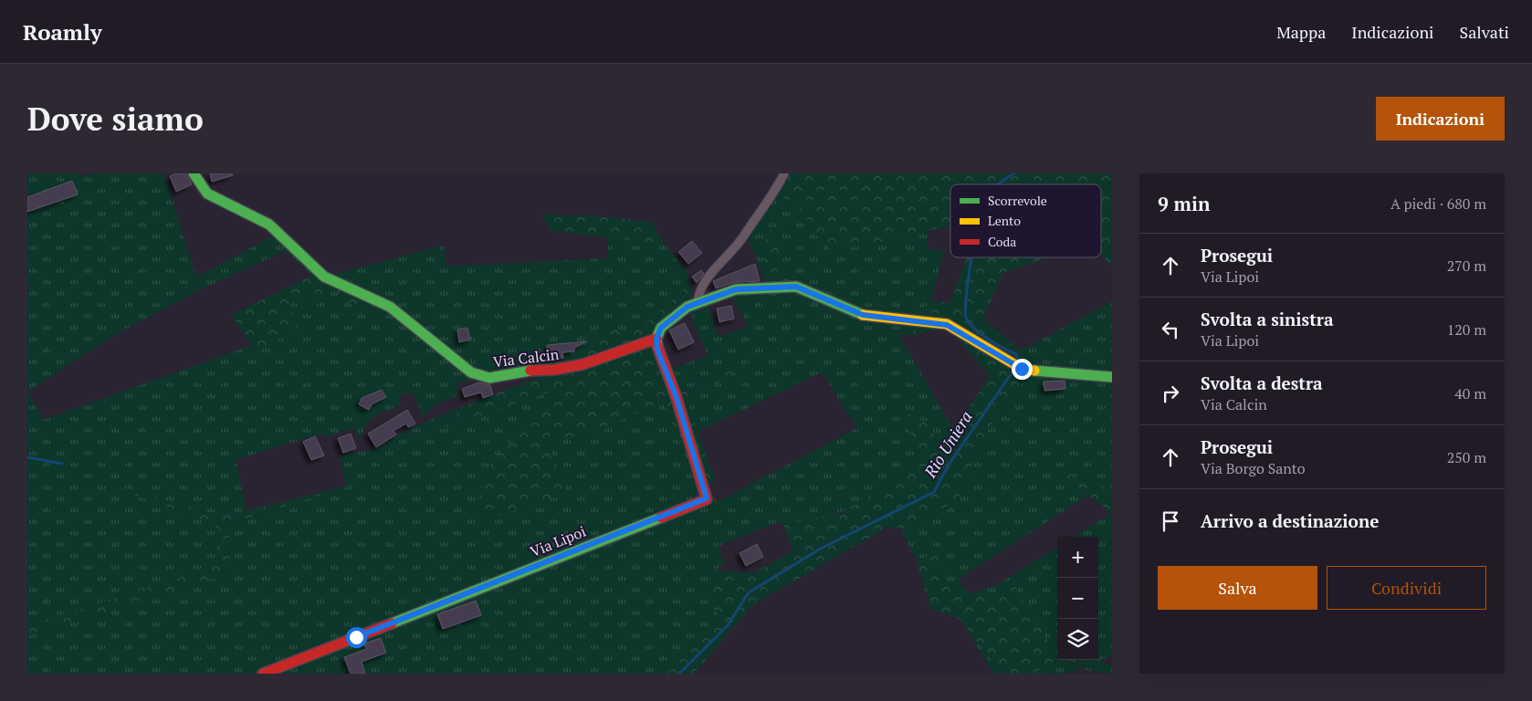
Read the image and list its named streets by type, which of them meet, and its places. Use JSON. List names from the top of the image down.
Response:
{
  "streets": {
    "street": ["Via Calcin", "Via Lipoi"]
  },
  "crossings": [
    ["Via Calcin", "Via Lipoi"]
  ],
  "water": ["Rio Uniera"],
  "legend": ["Scorrevole", "Lento", "Coda"],
  "page": {
    "header": "Roamly",
    "nav": ["Mappa", "Indicazioni", "Salvati"],
    "buttons": [
      "Indicazioni",
      ["Salva", "Condividi"]
    ],
    "title": "Dove siamo",
    "heading": ["9 min", "A piedi · 680 m"],
    "list": [
      ["Prosegui", "Via Lipoi", "270 m"],
      ["Svolta a sinistra", "Via Lipoi", "120 m"],
      ["Svolta a destra", "Via Calcin", "40 m"],
      ["Prosegui", "Via Borgo Santo", "250 m"],
      "Arrivo a destinazione"
    ],
    "map_buttons": ["+", "−"]
  }
}
